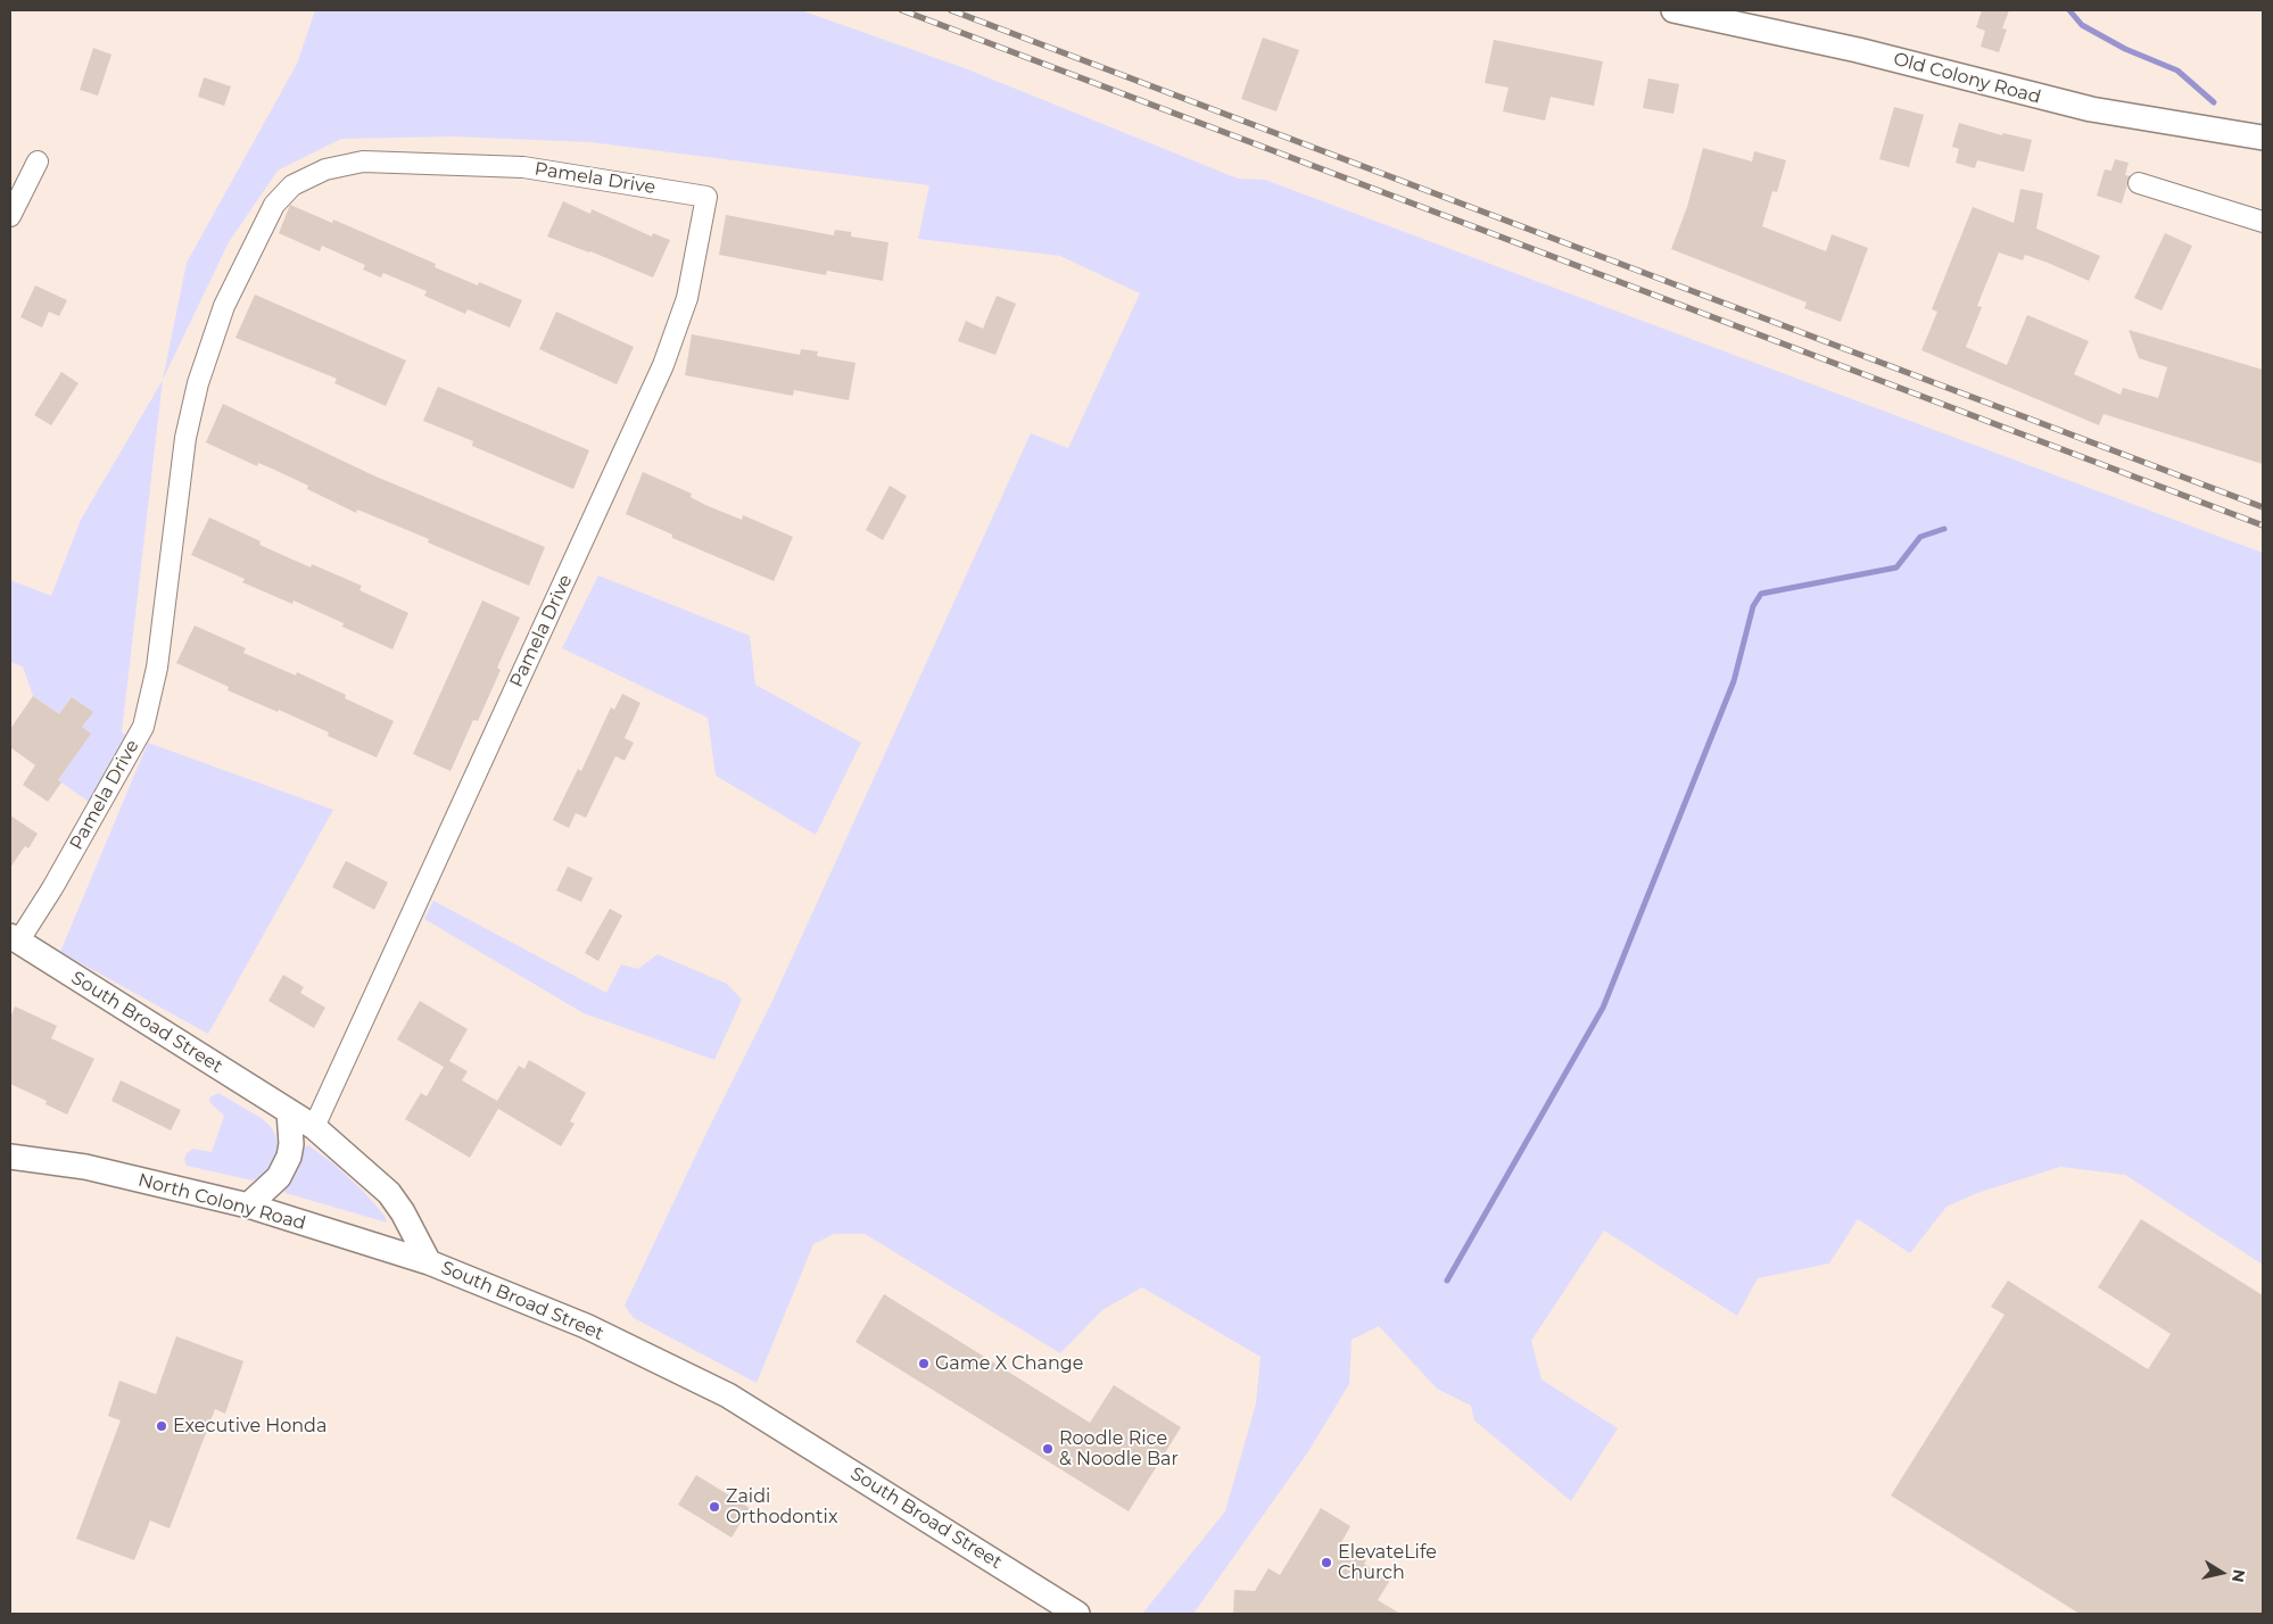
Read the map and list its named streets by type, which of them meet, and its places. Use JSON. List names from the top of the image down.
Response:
{
  "streets": {
    "main road": ["Old Colony Road", "South Broad Street", "North Colony Road"],
    "street": ["Pamela Drive"]
  },
  "crossings": [
    ["Pamela Drive", "South Broad Street"],
    ["South Broad Street", "North Colony Road"]
  ],
  "places": [
    "Game X Change",
    "Executive Honda",
    "Roodle Rice & Noodle Bar",
    "Zaidi Orthodontix",
    "ElevateLife Church"
  ],
  "north": "right"
}
